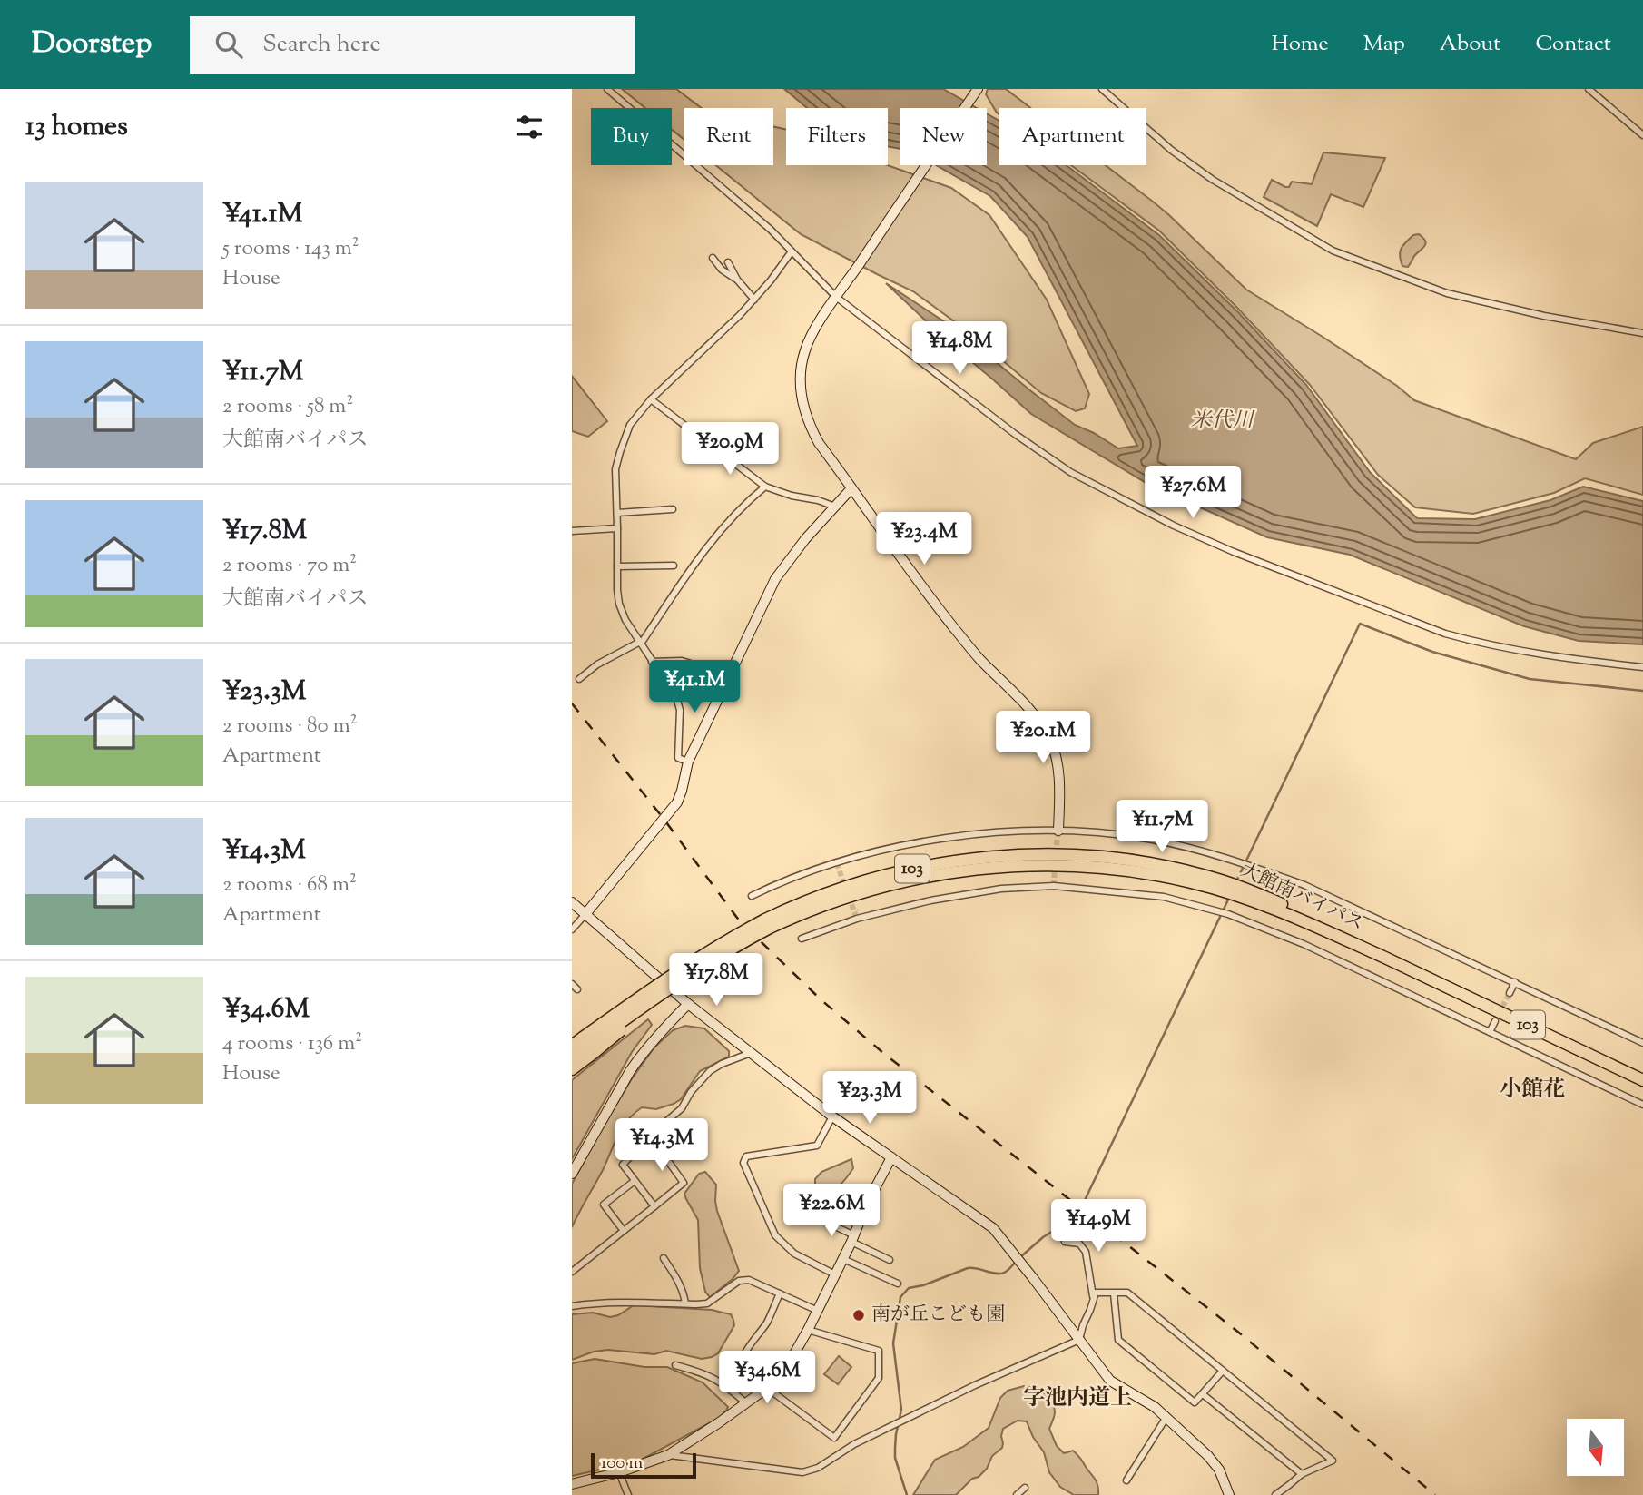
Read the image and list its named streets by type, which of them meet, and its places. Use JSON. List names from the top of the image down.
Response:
{
  "streets": {
    "highway": ["103", "大館南バイパス"]
  },
  "districts": ["小館花", "字池内道上"],
  "water": ["米代川"],
  "places": ["南が丘こども園"],
  "scale_bar": "100 m",
  "north": "bottom",
  "page": {
    "header": "Doorstep",
    "search": "Search here",
    "nav": [
      "Home",
      "Map",
      "About",
      "Contact"
    ],
    "heading": "13 homes",
    "chip": [
      "Buy",
      "Rent",
      "Filters",
      "New",
      "Apartment"
    ],
    "list": [
      {
        "name": "¥41.1M",
        "note": "5 rooms · 143 m² · House"
      },
      {
        "name": "¥11.7M",
        "note": "2 rooms · 58 m² · 大館南バイパス"
      },
      {
        "name": "¥17.8M",
        "note": "2 rooms · 70 m² · 大館南バイパス"
      },
      {
        "name": "¥23.3M",
        "note": "2 rooms · 80 m² · Apartment"
      },
      {
        "name": "¥14.3M",
        "note": "2 rooms · 68 m² · Apartment"
      },
      {
        "name": "¥34.6M",
        "note": "4 rooms · 136 m² · House"
      }
    ],
    "price": [
      "¥14.8M",
      "¥20.9M",
      "¥27.6M",
      "¥23.4M",
      "¥41.1M",
      "¥20.1M",
      "¥11.7M",
      "¥17.8M",
      "¥23.3M",
      "¥14.3M",
      "¥22.6M",
      "¥14.9M",
      "¥34.6M"
    ],
    "scale": "100 m"
  }
}
